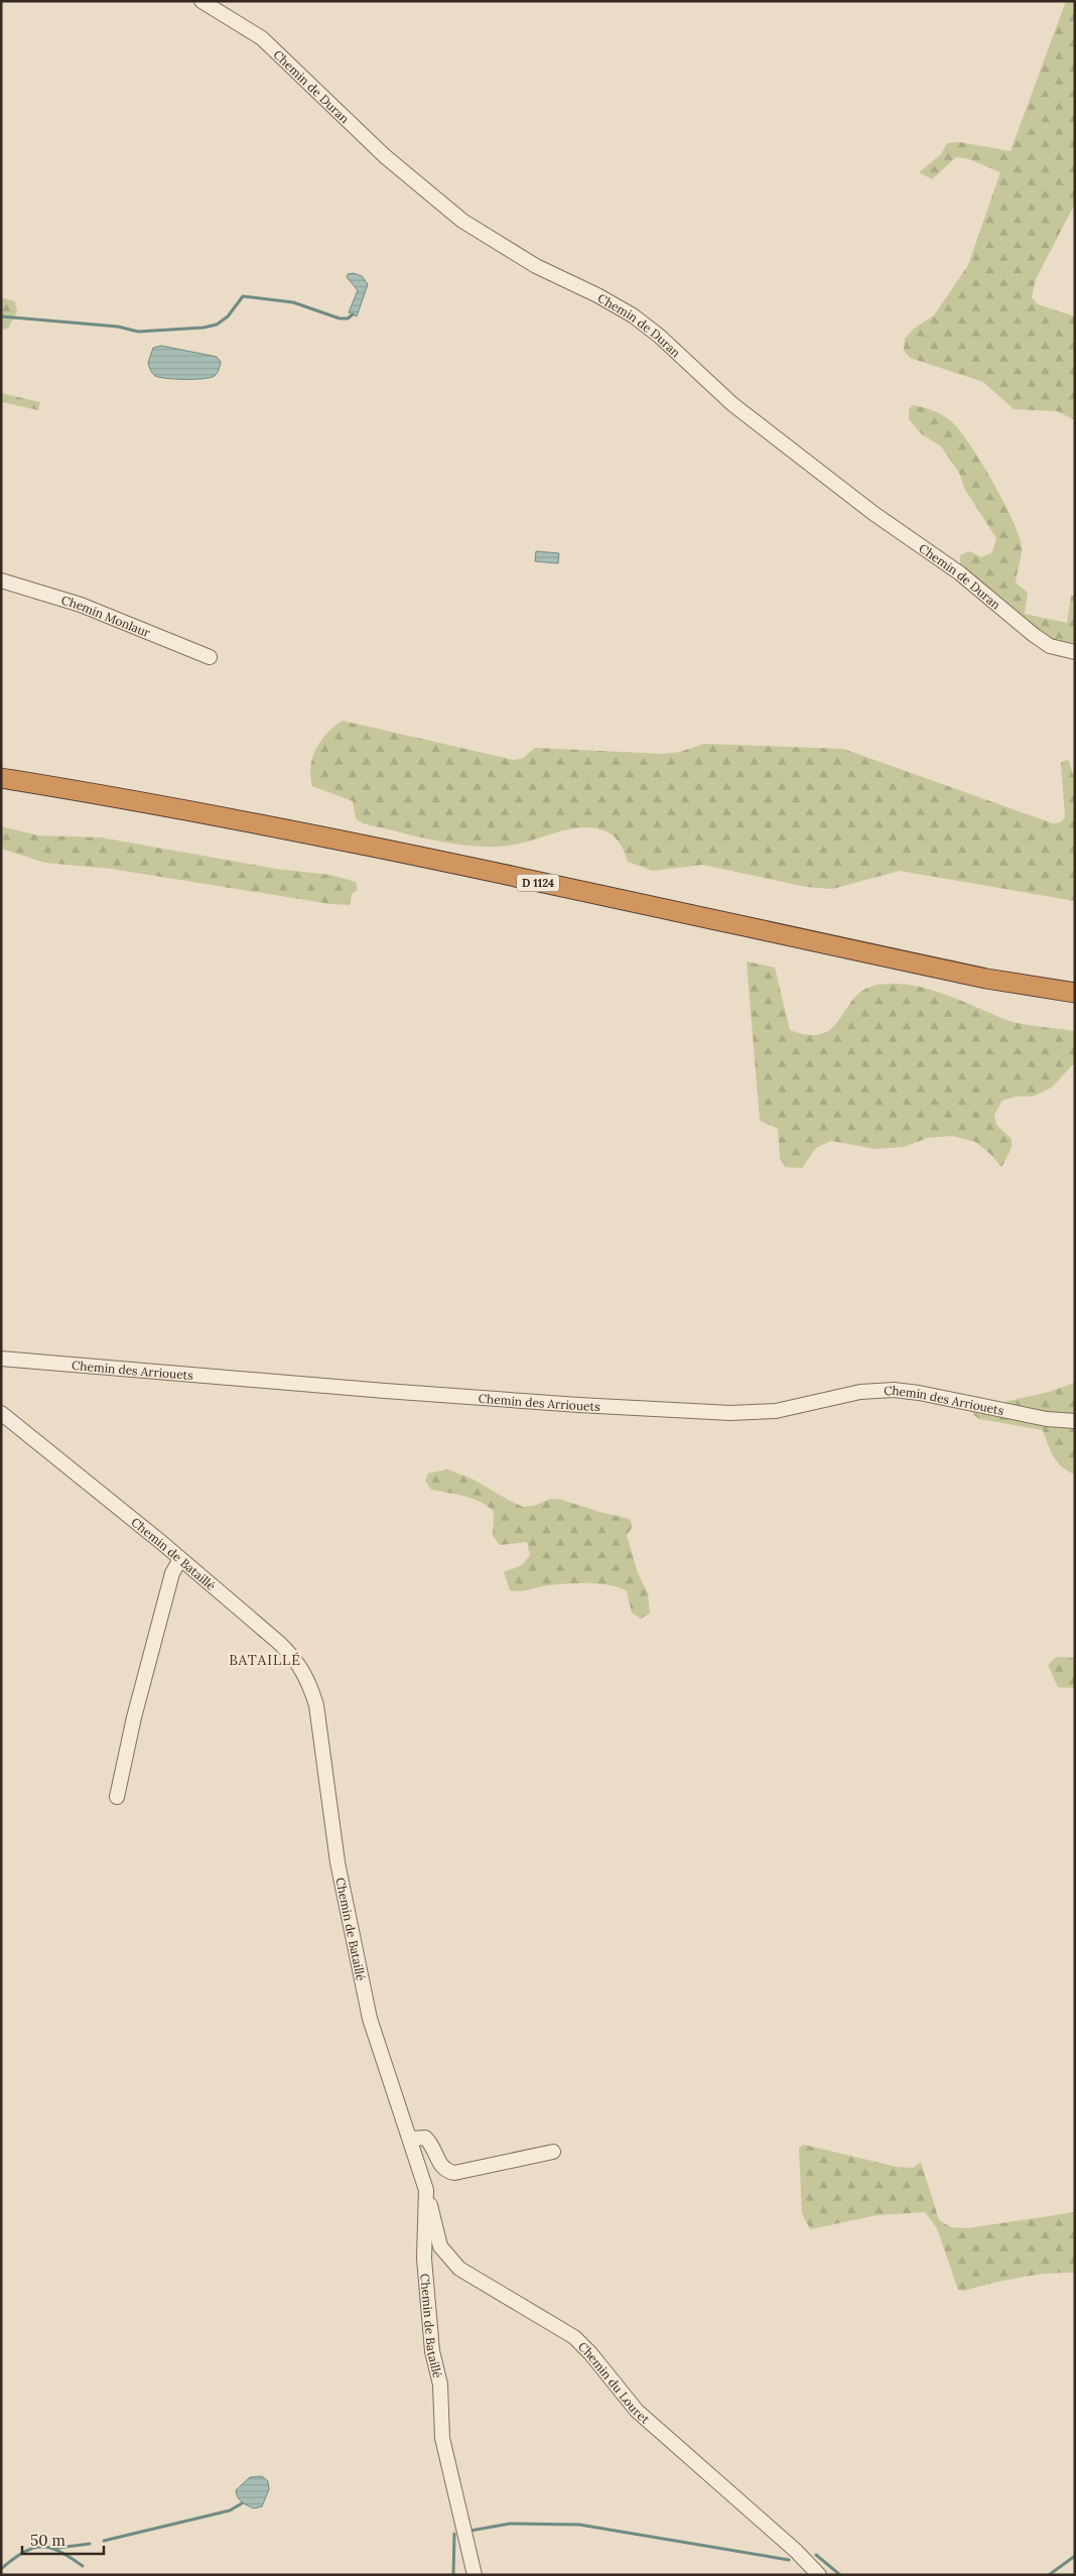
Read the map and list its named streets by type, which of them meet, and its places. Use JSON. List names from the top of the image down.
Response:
{
  "streets": {
    "highway": ["D 1124"],
    "street": [
      "Chemin de Duran",
      "Chemin Monlaur",
      "Chemin des Arriouets",
      "Chemin de Bataillé",
      "Chemin du Louret"
    ]
  },
  "crossings": [
    ["Chemin de Bataillé", "Chemin du Louret"]
  ],
  "districts": ["BATAILLÉ"],
  "scale_bar": "50 m"
}
